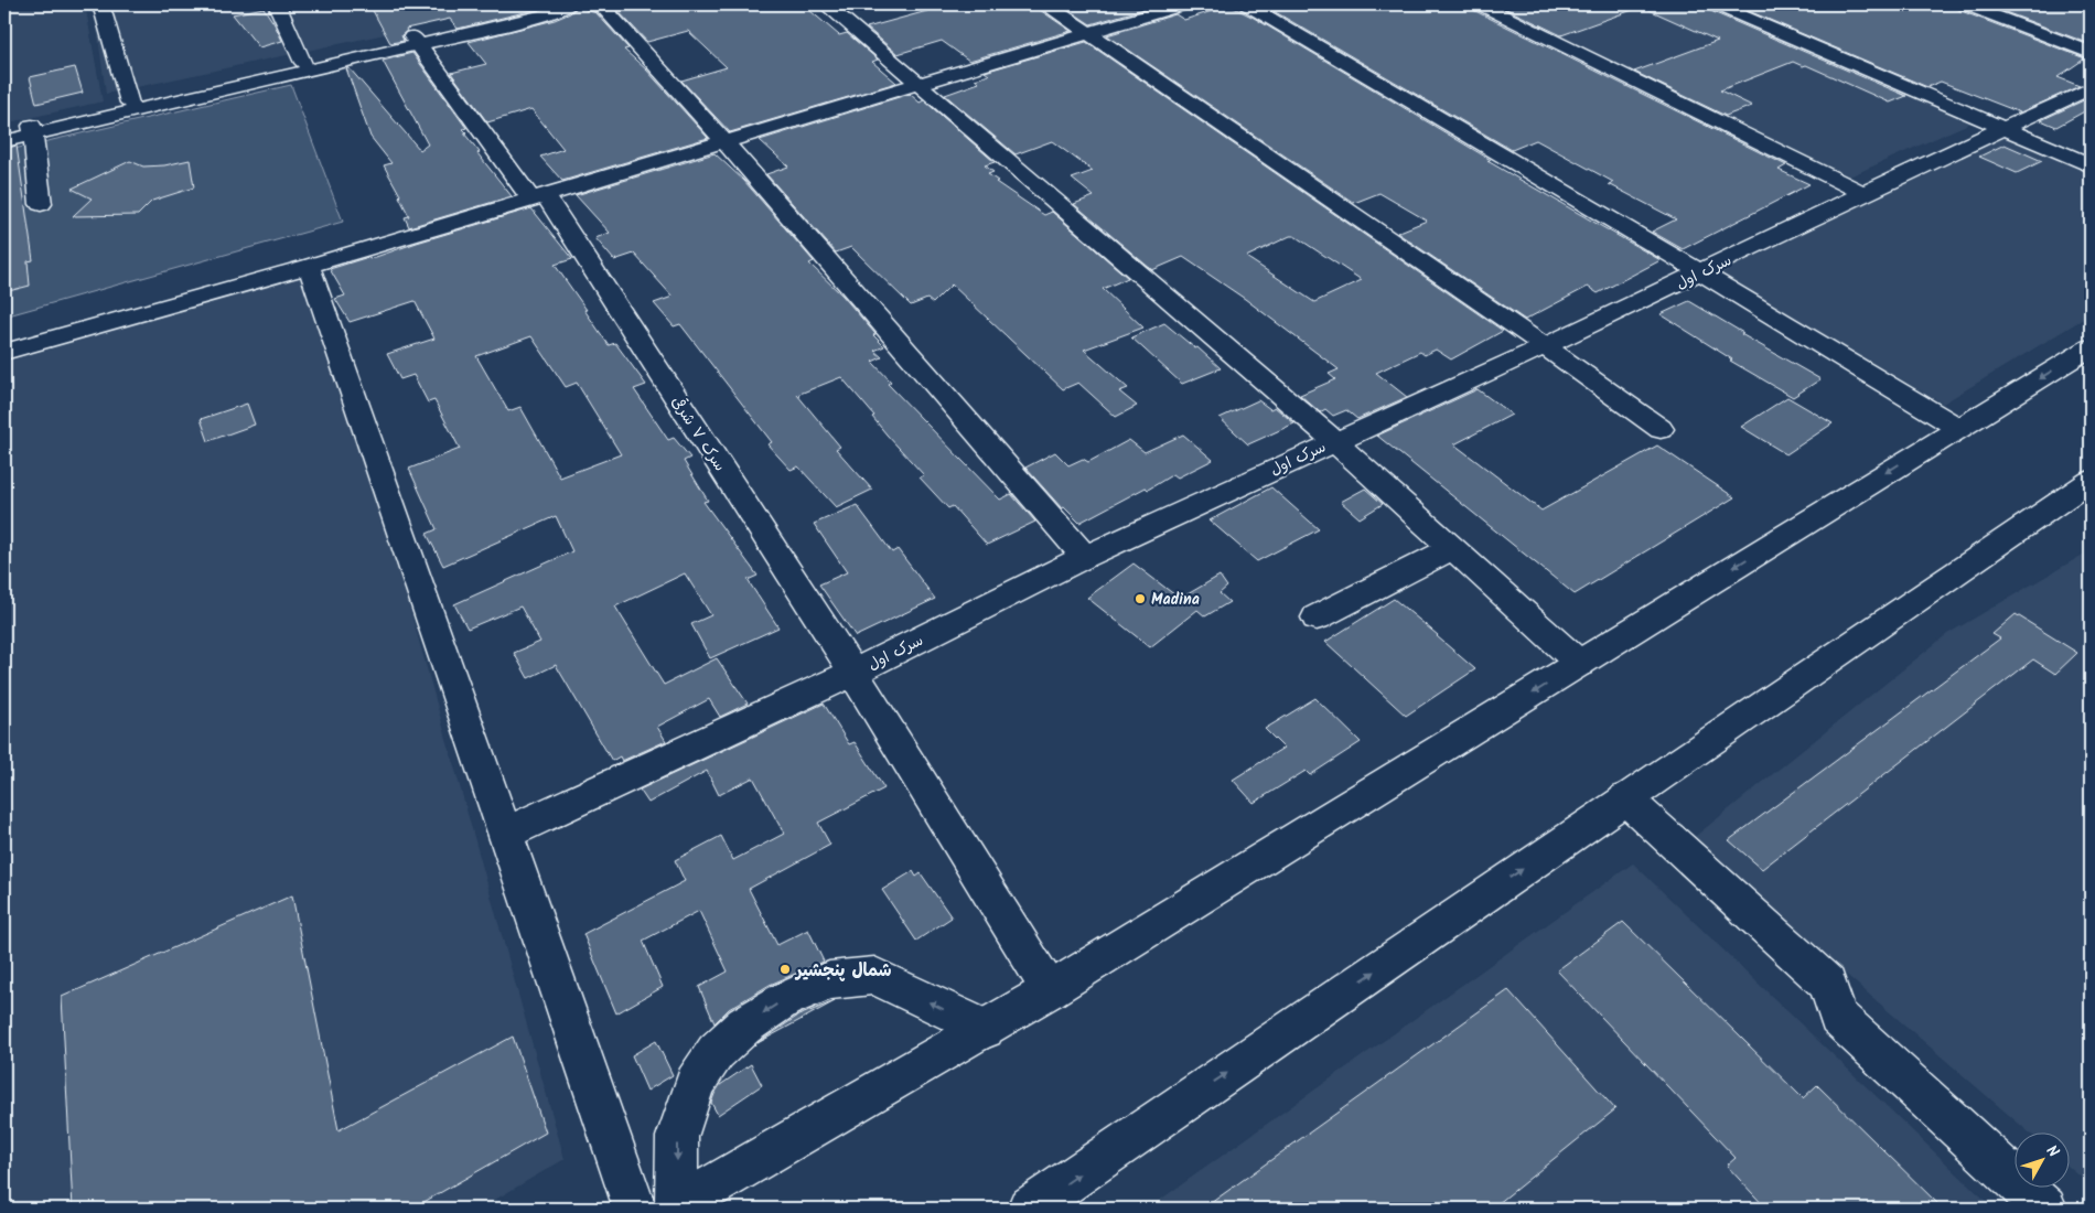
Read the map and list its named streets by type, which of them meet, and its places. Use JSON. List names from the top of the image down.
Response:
{
  "streets": {
    "street": ["سرک‌ اول", "سرک ۷ شرقی"]
  },
  "crossings": [
    ["سرک‌ اول", "سرک ۷ شرقی"]
  ],
  "places": ["Madina", "شمال پنجشیر"],
  "north": "top right"
}
